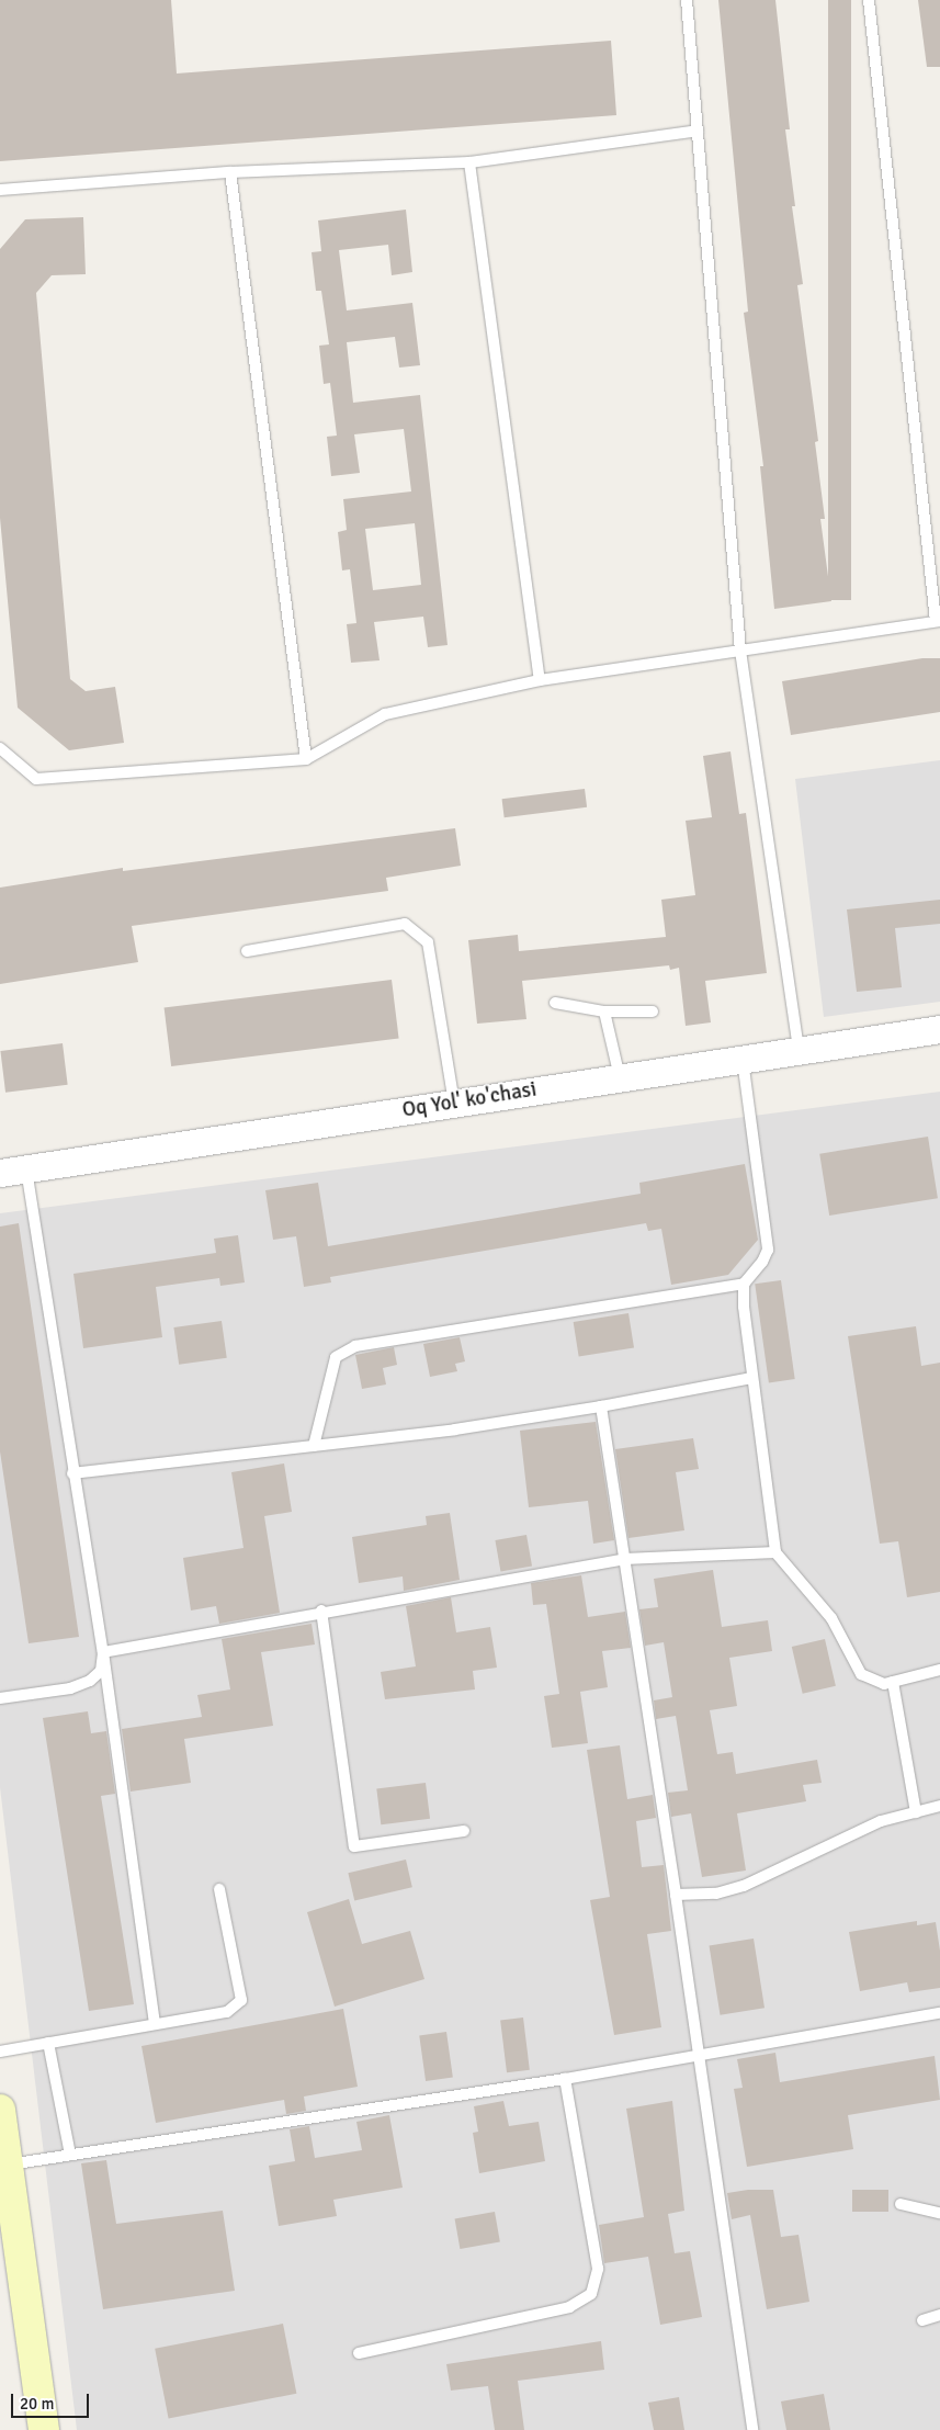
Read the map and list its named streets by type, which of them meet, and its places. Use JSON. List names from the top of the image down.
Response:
{
  "streets": {
    "street": ["Oq Yol' ko'chasi"]
  },
  "scale_bar": "20 m"
}
